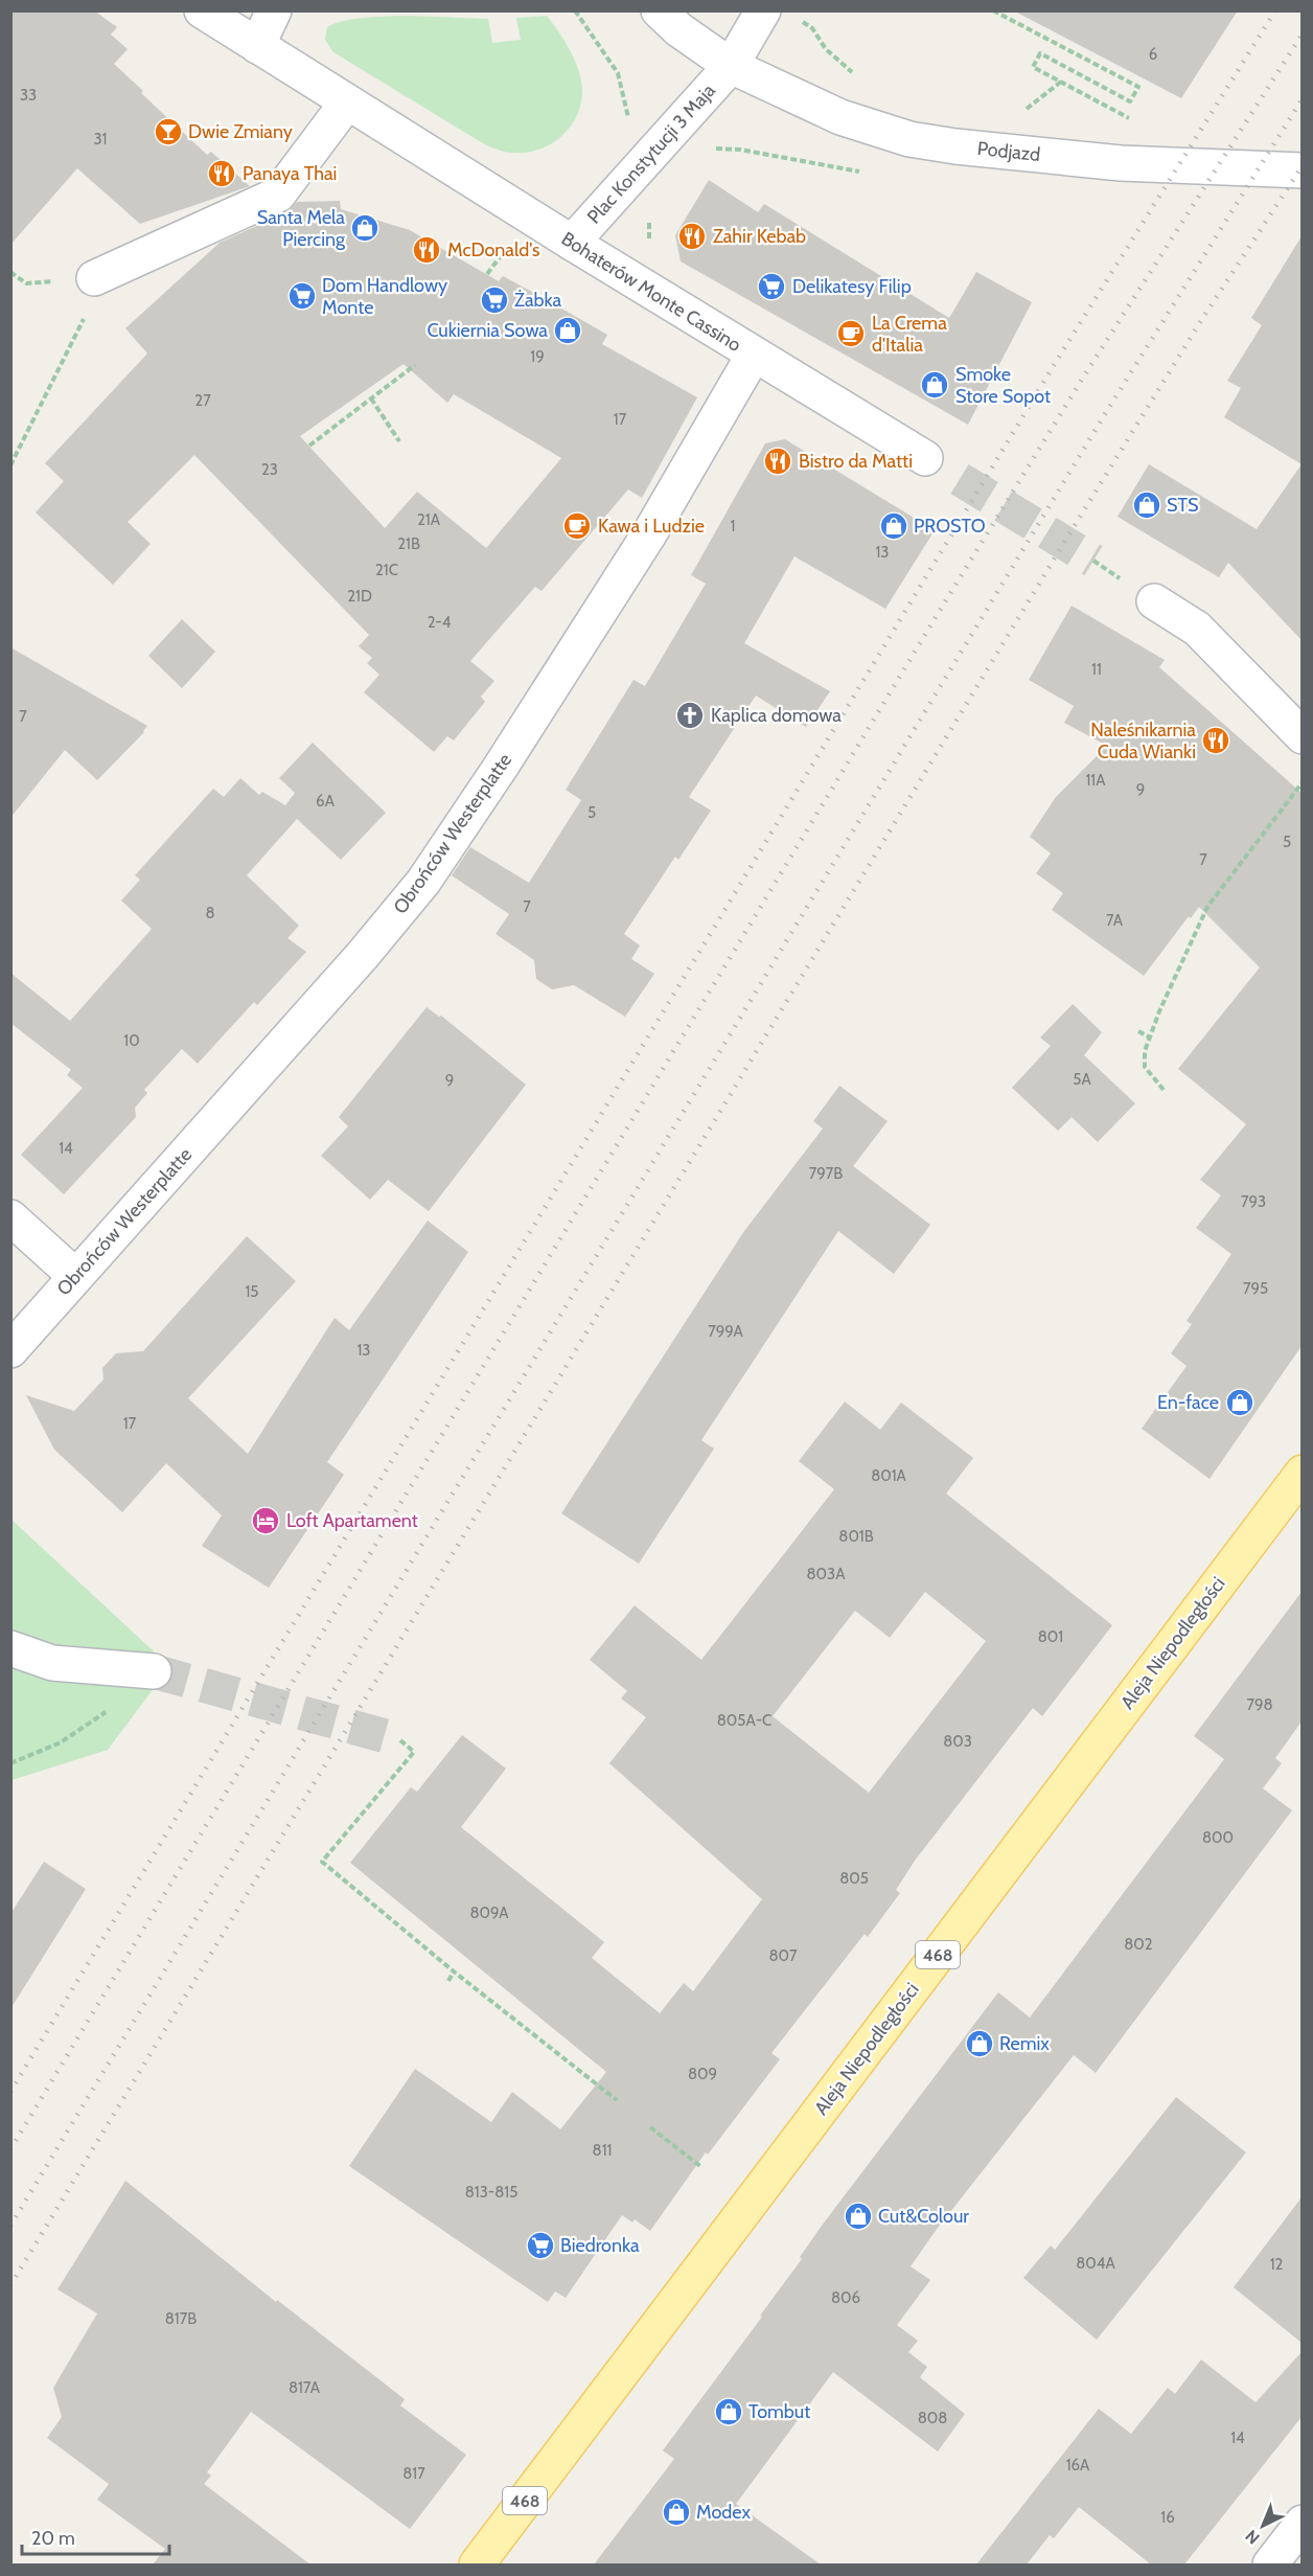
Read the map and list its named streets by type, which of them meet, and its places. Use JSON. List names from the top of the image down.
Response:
{
  "streets": {
    "main road": ["Aleja Niepodległości", "468"],
    "street": [
      "Podjazd",
      "Plac Konstytucji 3 Maja",
      "Bohaterów Monte Cassino",
      "Obrońców Westerplatte"
    ]
  },
  "crossings": [
    ["Podjazd", "Plac Konstytucji 3 Maja"],
    ["Plac Konstytucji 3 Maja", "Bohaterów Monte Cassino"],
    ["Bohaterów Monte Cassino", "Obrońców Westerplatte"]
  ],
  "places": {
    "bar": ["Dwie Zmiany"],
    "restaurant": [
      "Panaya Thai",
      "Zahir Kebab",
      "McDonald's",
      "Bistro da Matti",
      "Naleśnikarnia Cuda Wianki"
    ],
    "shop": [
      "Santa Mela Piercing",
      "Cukiernia Sowa",
      "Smoke Store Sopot",
      "STS",
      "PROSTO",
      "En-face",
      "Remix",
      "Cut&Colour",
      "Tombut",
      "Modex"
    ],
    "supermarket": [
      "Delikatesy Filip",
      "Dom Handlowy Monte",
      "Żabka",
      "Biedronka"
    ],
    "cafe": ["La Crema d'Italia", "Kawa i Ludzie"],
    "church": ["Kaplica domowa"],
    "hotel": ["Loft Apartament"]
  },
  "house_numbers": [
    "6",
    "33",
    "31",
    "19",
    "27",
    "17",
    "23",
    "21A",
    "1",
    "21B",
    "13",
    "21C",
    "21D",
    "2-4",
    "11",
    "7",
    "11A",
    "9",
    "6A",
    "5",
    "5",
    "7",
    "7",
    "8",
    "7A",
    "10",
    "5A",
    "9",
    "14",
    "797B",
    "793",
    "795",
    "15",
    "799A",
    "13",
    "17",
    "801A",
    "801B",
    "803A",
    "801",
    "798",
    "805A-C",
    "803",
    "800",
    "805",
    "809A",
    "802",
    "807",
    "809",
    "811",
    "813-815",
    "804A",
    "12",
    "806",
    "817B",
    "817A",
    "808",
    "14",
    "16A",
    "817",
    "16"
  ],
  "scale_bar": "20 m",
  "north": "bottom left"
}
